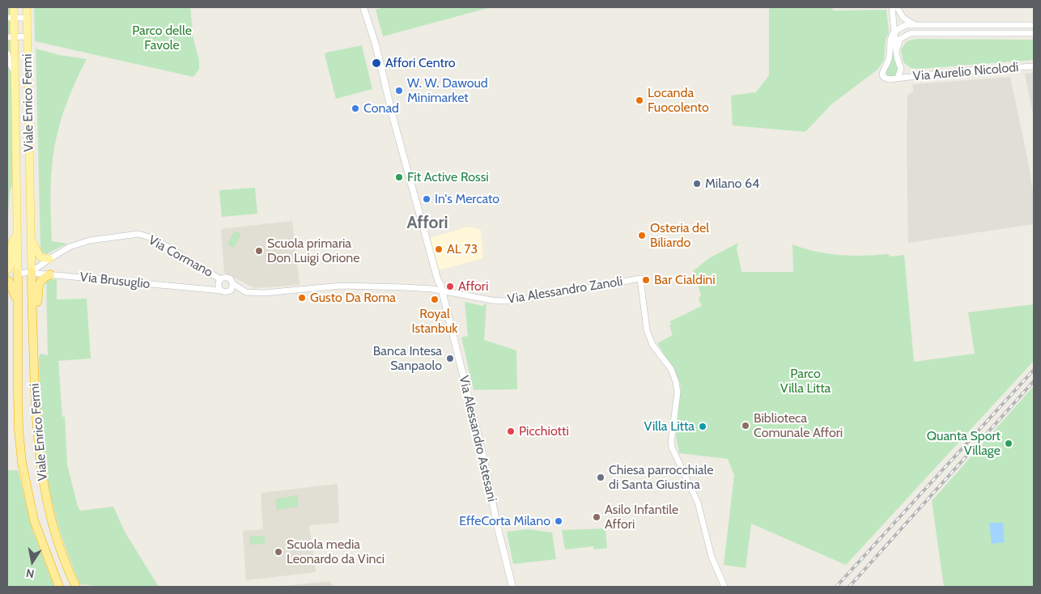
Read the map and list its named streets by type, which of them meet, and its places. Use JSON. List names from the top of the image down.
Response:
{
  "streets": {
    "highway": ["Viale Enrico Fermi"],
    "main road": ["Via Alessandro Astesani"],
    "street": [
      "Via Aurelio Nicolodi",
      "Via Cormano",
      "Via Brusuglio",
      "Via Alessandro Zanoli"
    ]
  },
  "crossings": [
    ["Viale Enrico Fermi", "Via Brusuglio"],
    ["Via Cormano", "Via Brusuglio"],
    ["Via Alessandro Zanoli", "Via Alessandro Astesani"]
  ],
  "districts": ["Affori"],
  "parks": ["Parco delle Favole", "Parco Villa Litta"],
  "places": [
    "Affori Centro",
    "W. W. Dawoud Minimarket",
    "Locanda Fuocolento",
    "Conad",
    "Fit Active Rossi",
    "Milano 64",
    "In's Mercato",
    "Osteria del Biliardo",
    "AL 73",
    "Scuola primaria Don Luigi Orione",
    "Bar Cialdini",
    "Affori",
    "Gusto Da Roma",
    "Royal Istanbuk",
    "Banca Intesa Sanpaolo",
    "Biblioteca Comunale Affori",
    "Villa Litta",
    "Picchiotti",
    "Quanta Sport Village",
    "Chiesa parrocchiale di Santa Giustina",
    "Asilo Infantile Affori",
    "EffeCorta Milano",
    "Scuola media Leonardo da Vinci"
  ],
  "north": "bottom"
}
